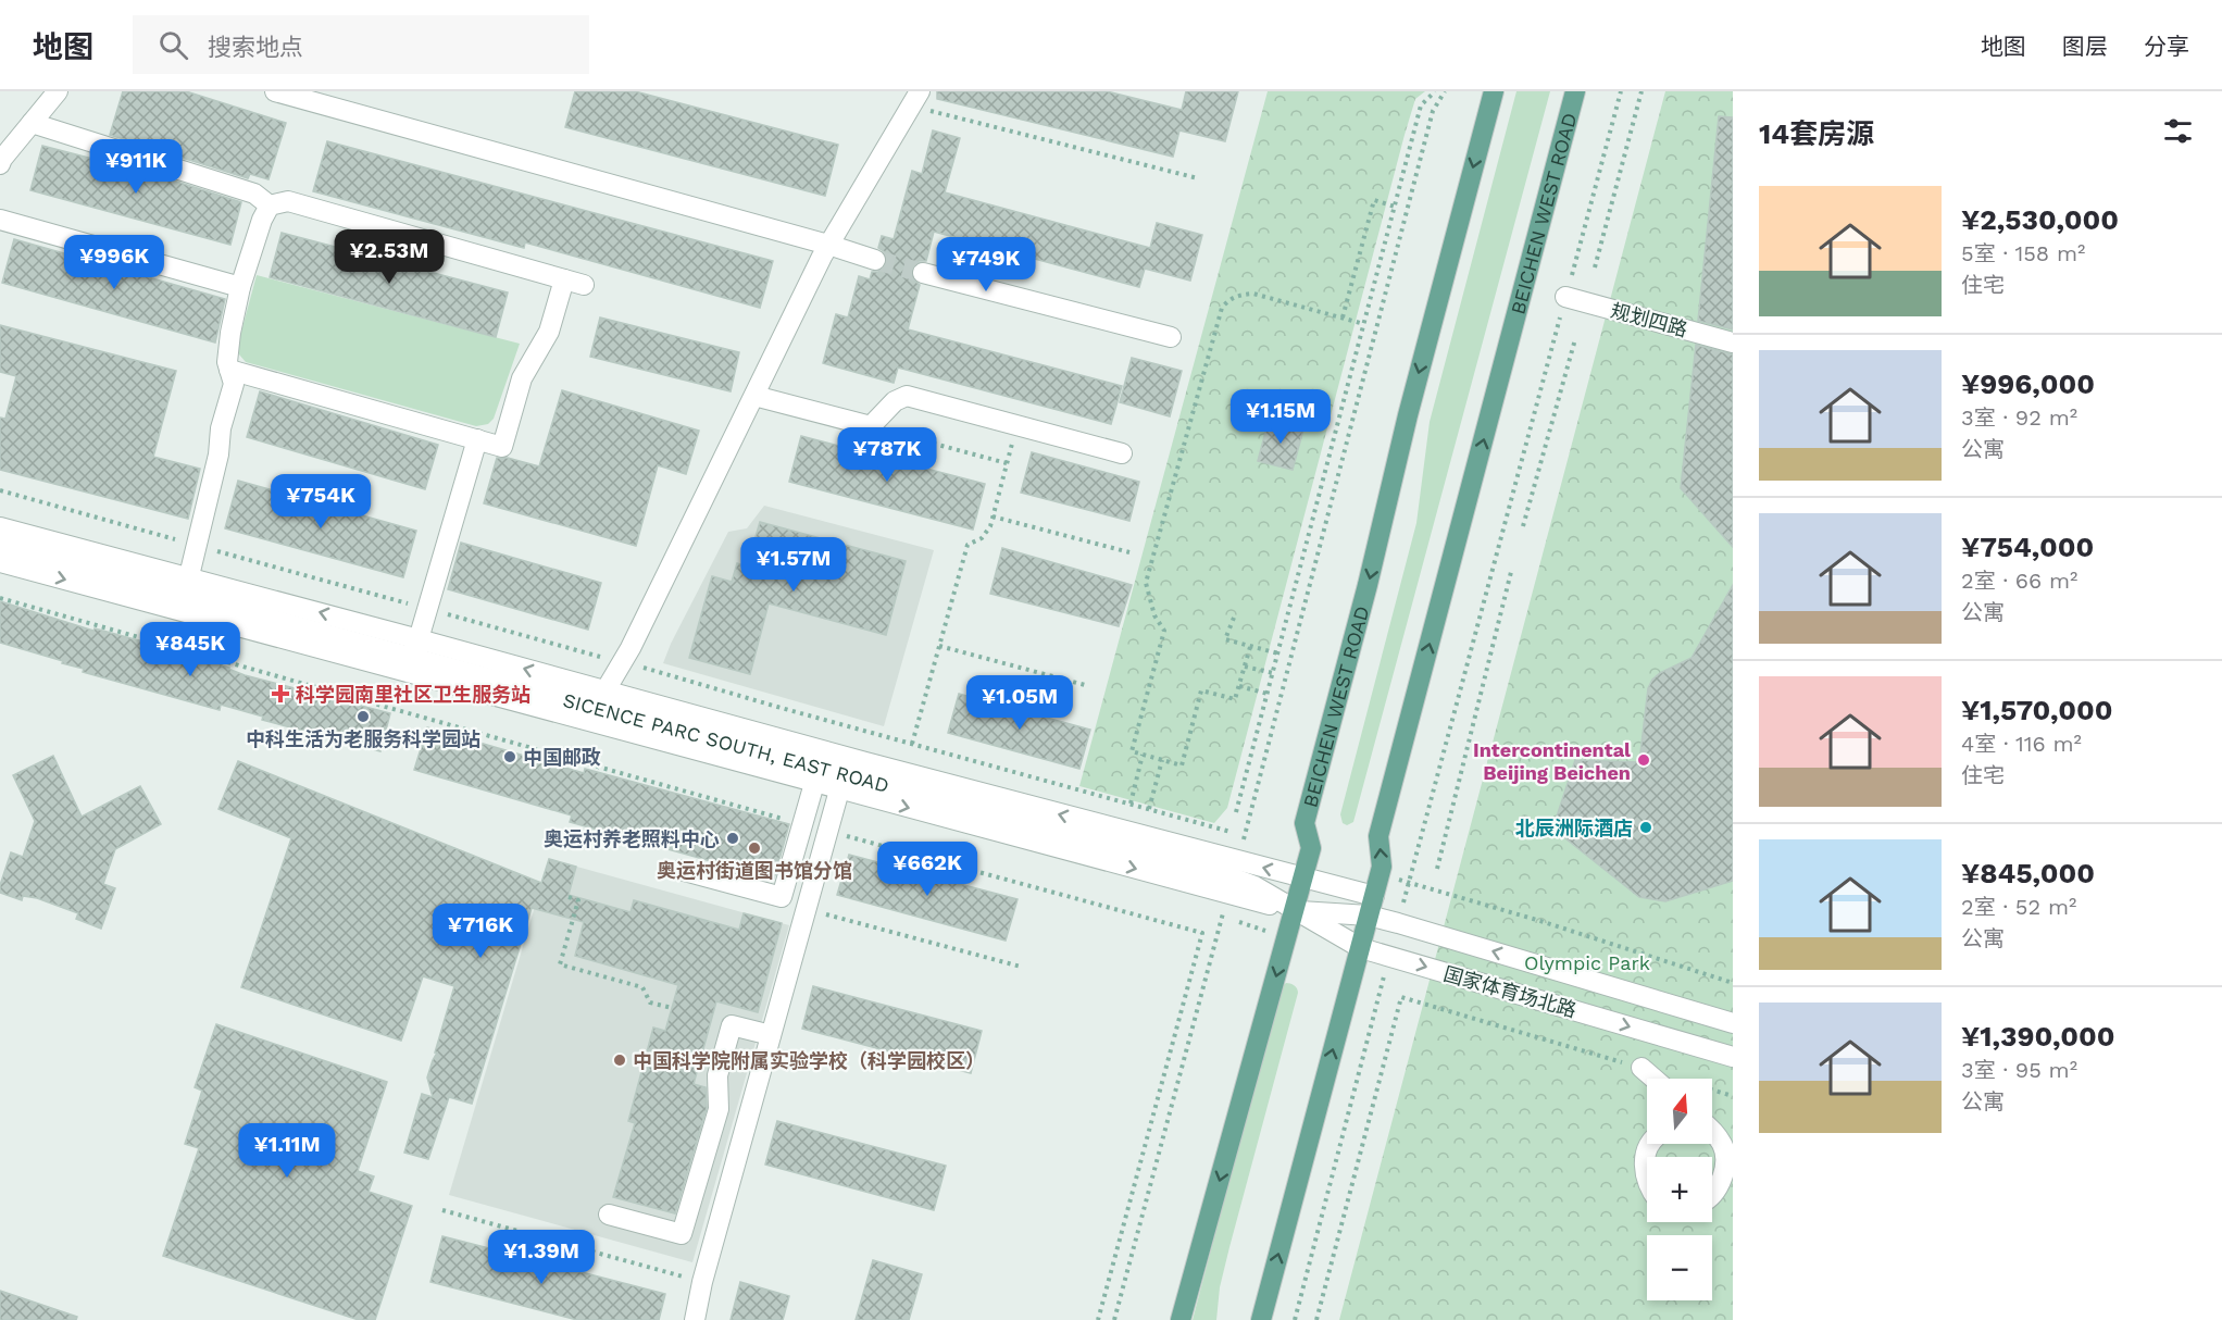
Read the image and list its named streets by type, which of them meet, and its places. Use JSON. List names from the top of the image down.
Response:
{
  "streets": {
    "main road": ["BEICHEN WEST ROAD"],
    "street": ["规划四路", "SICENCE PARC SOUTH, EAST ROAD", "国家体育场北路"]
  },
  "crossings": [
    ["BEICHEN WEST ROAD", "SICENCE PARC SOUTH, EAST ROAD"],
    ["BEICHEN WEST ROAD", "国家体育场北路"],
    ["SICENCE PARC SOUTH, EAST ROAD", "国家体育场北路"]
  ],
  "parks": ["Olympic Park"],
  "places": {
    "health": ["科学园南里社区卫生服务站"],
    "other": [
      "中科生活为老服务科学园站",
      "中国邮政",
      "Intercontinental Beijing Beichen",
      "北辰洲际酒店",
      "奥运村养老照料中心",
      "奥运村街道图书馆分馆",
      "中国科学院附属实验学校（科学园校区）"
    ]
  },
  "north": "top",
  "page": {
    "header": "地图",
    "search": "搜索地点",
    "nav": ["地图", "图层", "分享"],
    "heading": "14套房源",
    "price": [
      "¥911K",
      "¥2.53M",
      "¥996K",
      "¥749K",
      "¥1.15M",
      "¥787K",
      "¥754K",
      "¥1.57M",
      "¥845K",
      "¥1.05M",
      "¥662K",
      "¥716K",
      "¥1.11M",
      "¥1.39M"
    ],
    "list": [
      {
        "name": "¥2,530,000",
        "note": "5室 · 158 m² · 住宅"
      },
      {
        "name": "¥996,000",
        "note": "3室 · 92 m² · 公寓"
      },
      {
        "name": "¥754,000",
        "note": "2室 · 66 m² · 公寓"
      },
      {
        "name": "¥1,570,000",
        "note": "4室 · 116 m² · 住宅"
      },
      {
        "name": "¥845,000",
        "note": "2室 · 52 m² · 公寓"
      },
      {
        "name": "¥1,390,000",
        "note": "3室 · 95 m² · 公寓"
      }
    ],
    "map_buttons": ["+", "−"]
  }
}
